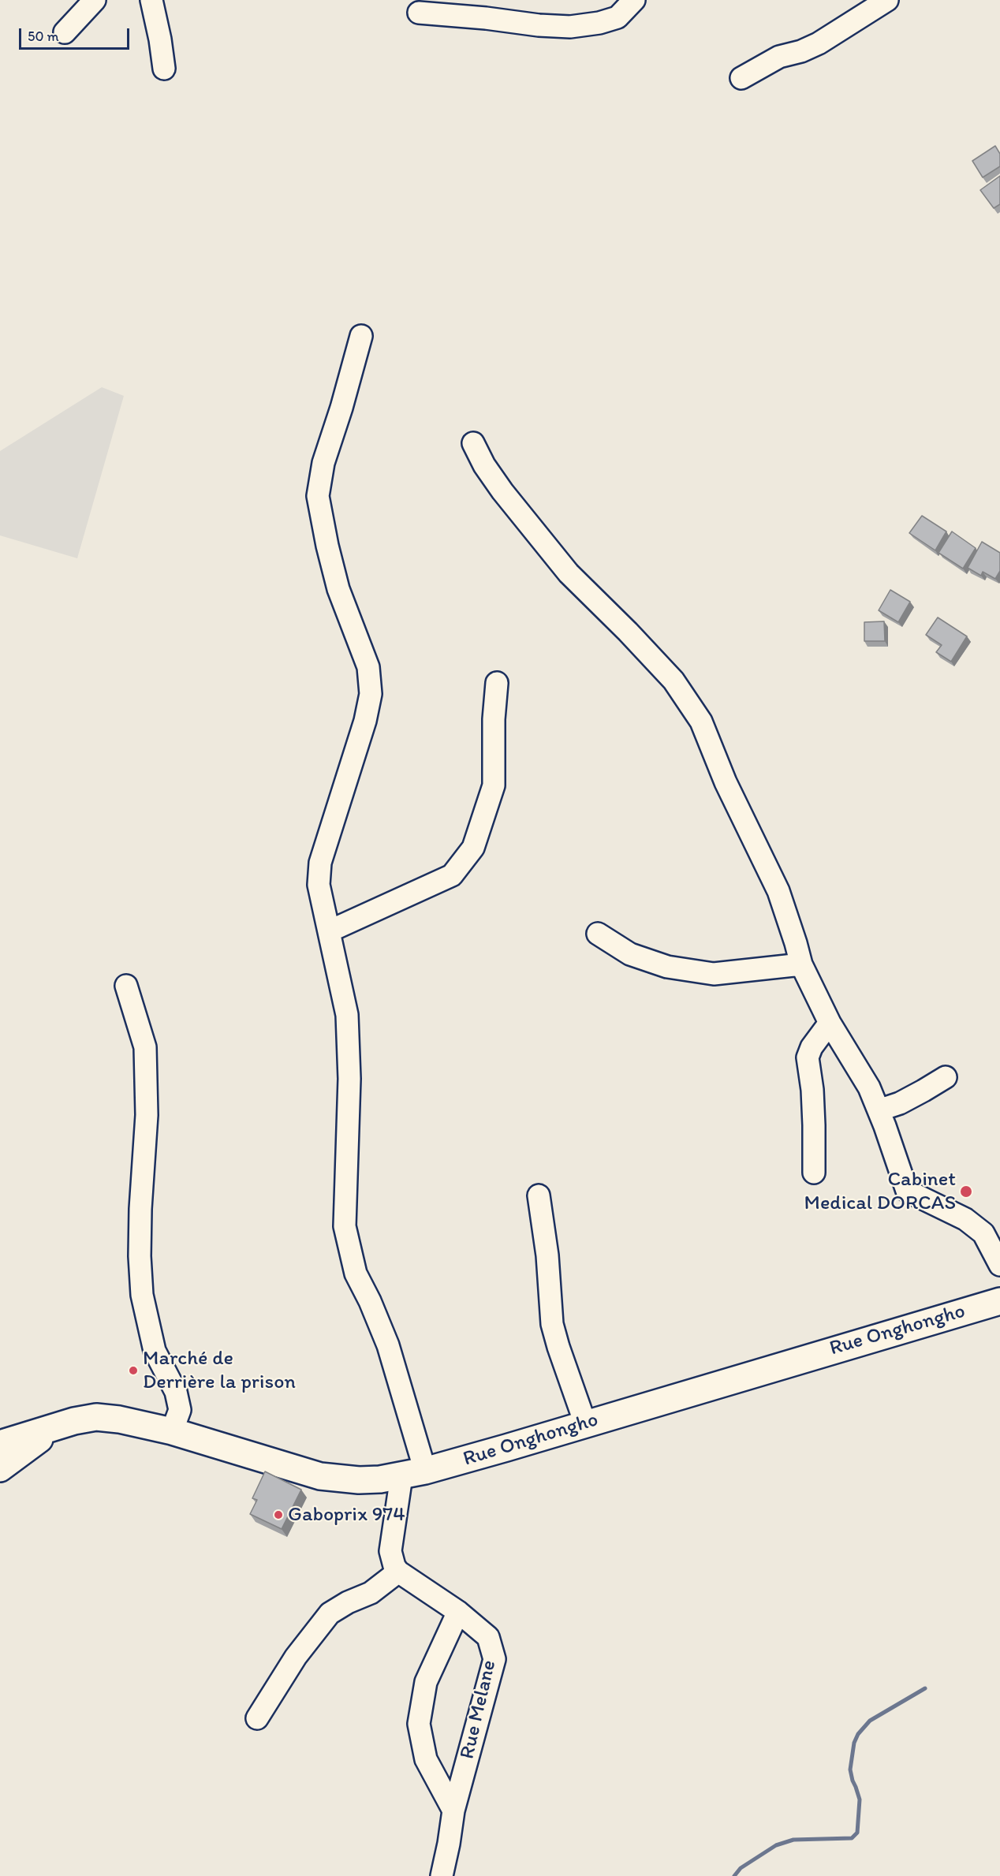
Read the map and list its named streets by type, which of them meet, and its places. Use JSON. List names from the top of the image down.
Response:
{
  "streets": {
    "main road": ["Rue Onghongho"],
    "street": ["Rue Melane"]
  },
  "places": ["Cabinet Medical DORCAS", "Marché de Derrière la prison", "Gaboprix 974"],
  "scale_bar": "50 m"
}
